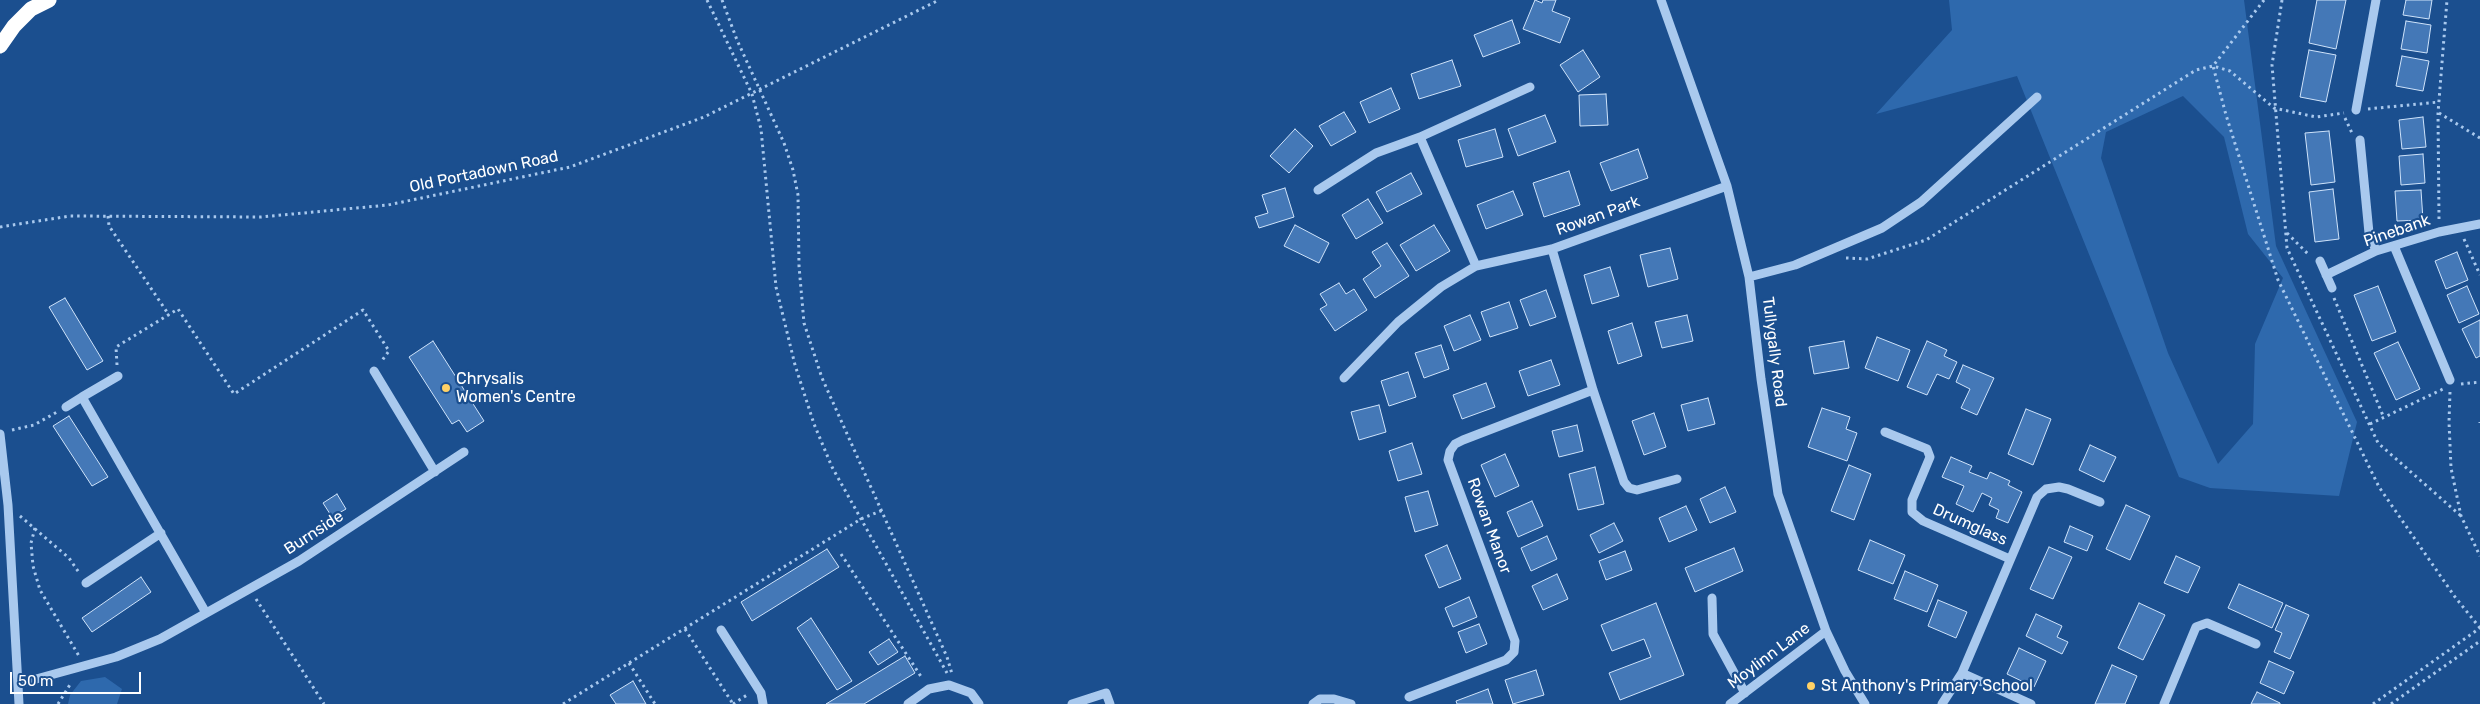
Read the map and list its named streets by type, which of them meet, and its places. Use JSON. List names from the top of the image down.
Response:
{
  "streets": {
    "street": [
      "Rowan Park",
      "Pinebank",
      "Tullygally Road",
      "Drumglass",
      "Rowan Manor",
      "Burnside",
      "Moylinn Lane"
    ],
    "path": ["Old Portadown Road"]
  },
  "crossings": [
    ["Rowan Park", "Tullygally Road"],
    ["Tullygally Road", "Moylinn Lane"]
  ],
  "places": ["Chrysalis Women's Centre", "St Anthony's Primary School"],
  "scale_bar": "50 m"
}
